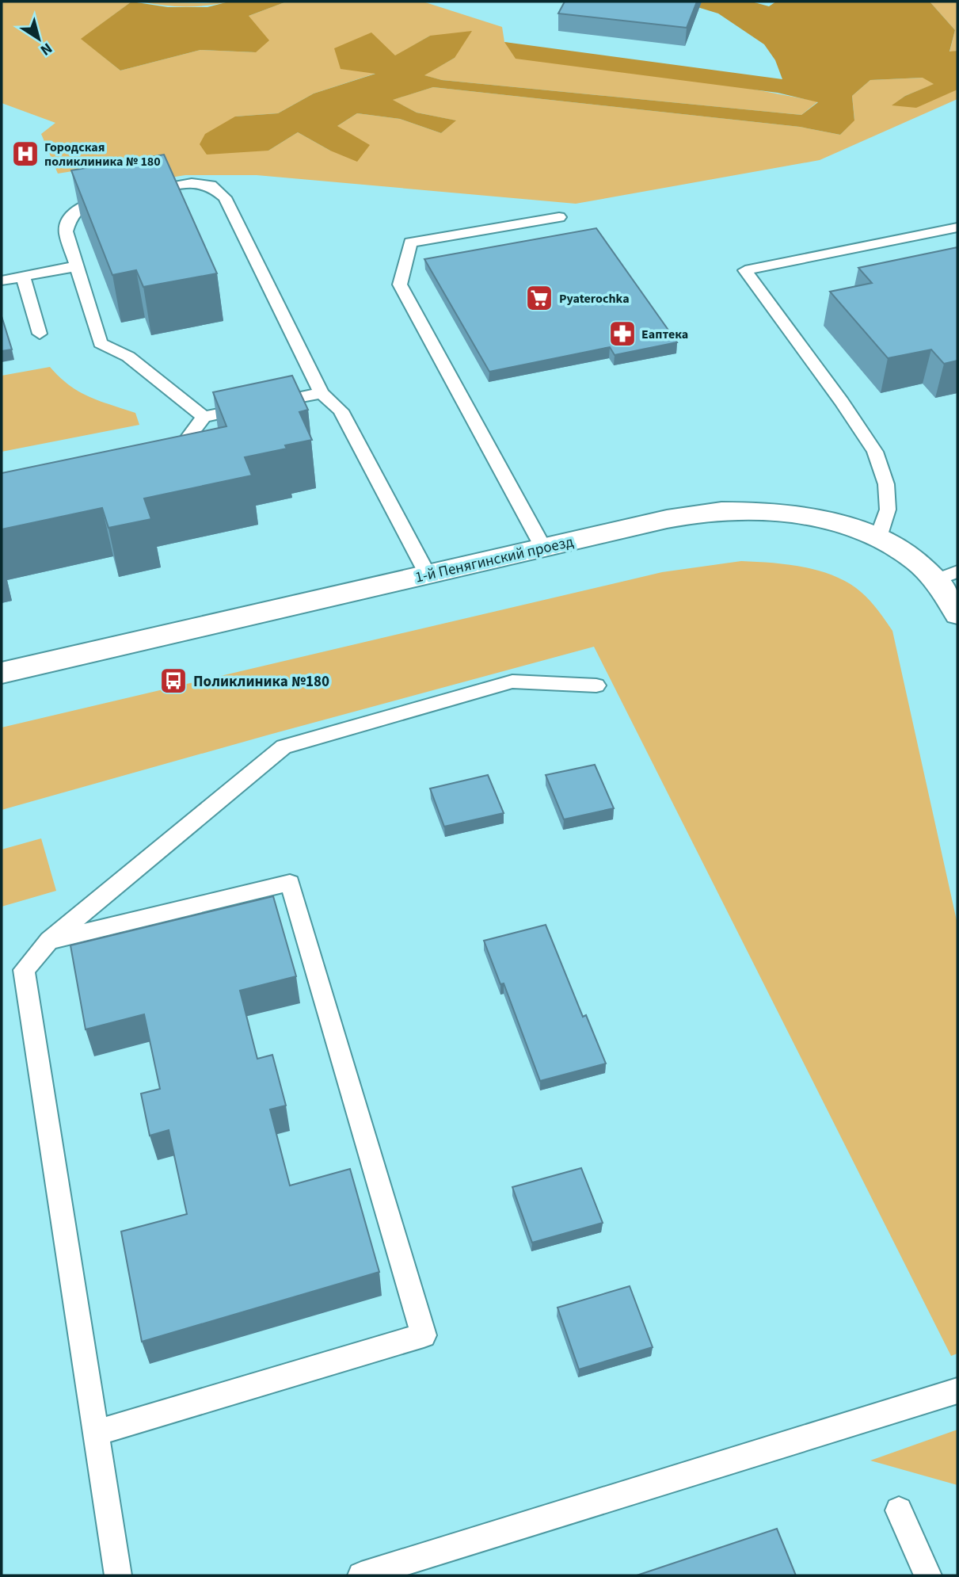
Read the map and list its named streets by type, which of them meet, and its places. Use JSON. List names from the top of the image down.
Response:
{
  "streets": {
    "street": ["1-й Пенягинский проезд"]
  },
  "places": {
    "hospital": ["Городская поликлиника № 180"],
    "supermarket": ["Pyaterochka"],
    "pharmacy": ["Еаптека"],
    "bus stop": ["Поликлиника №180"]
  },
  "north": "bottom right"
}
